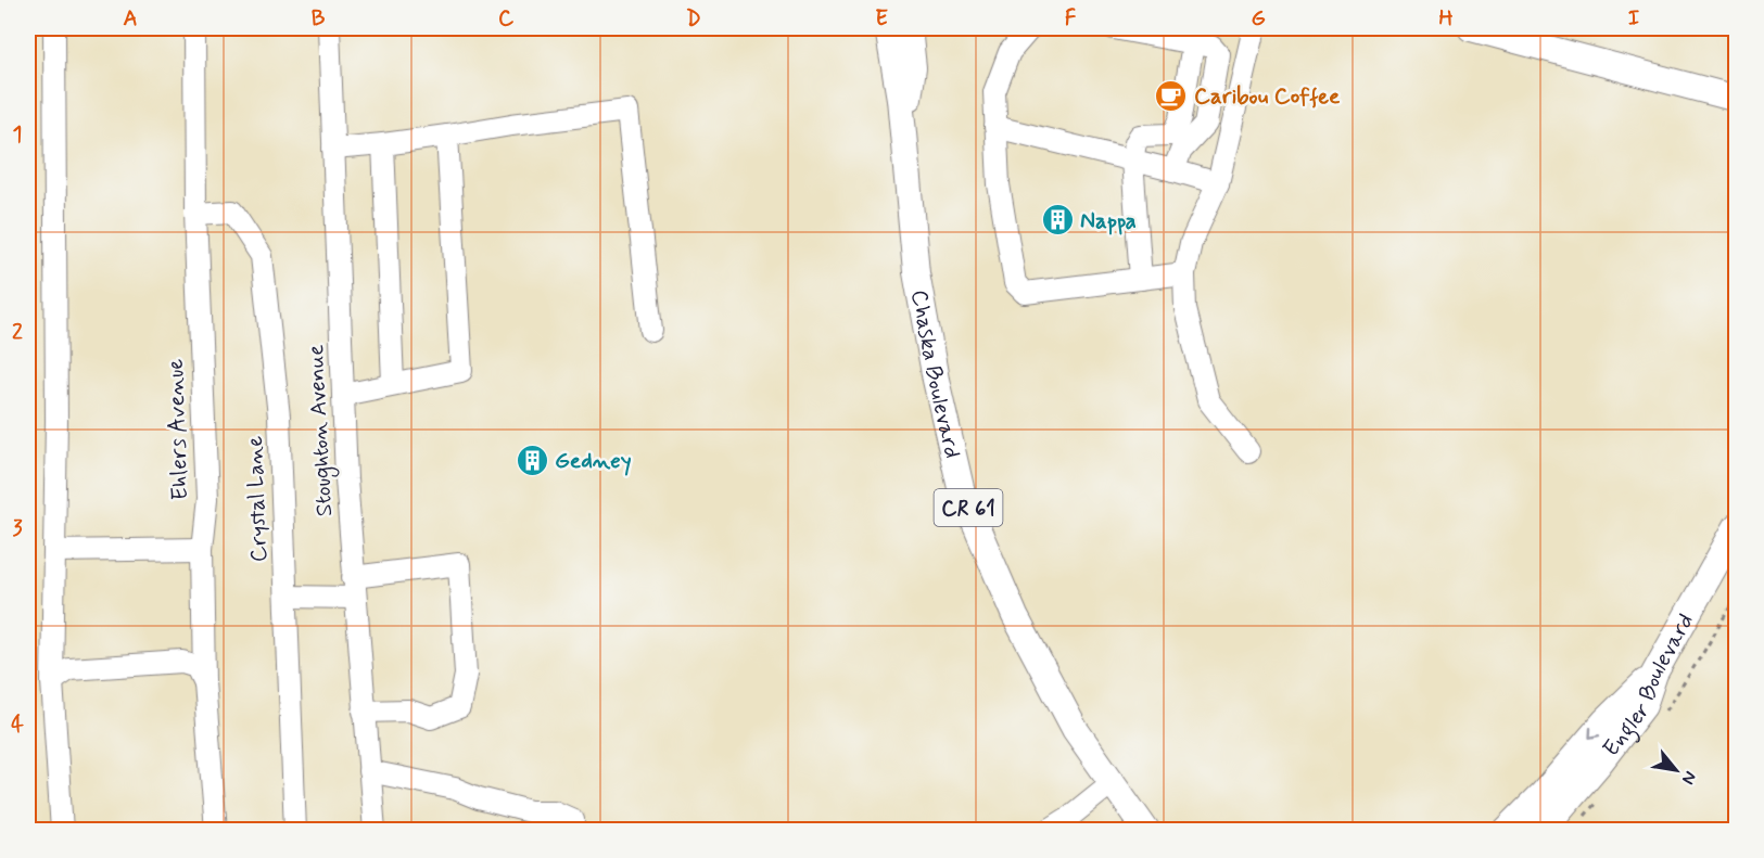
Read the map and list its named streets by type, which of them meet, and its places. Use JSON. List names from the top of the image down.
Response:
{
  "streets": {
    "main road": ["Chaska Boulevard", "CR 61", "Engler Boulevard"],
    "street": ["Ehlers Avenue", "Stoughton Avenue", "Crystal Lane"]
  },
  "crossings": [
    ["Ehlers Avenue", "Crystal Lane"]
  ],
  "places": {
    "cafe": ["Caribou Coffee"],
    "building": ["Nappa", "Gedney"]
  },
  "north": "bottom right",
  "grid": {
    "columns": [
      "A",
      "B",
      "C",
      "D",
      "E",
      "F",
      "G",
      "H",
      "I"
    ],
    "rows": [
      "1",
      "2",
      "3",
      "4"
    ]
  }
}
